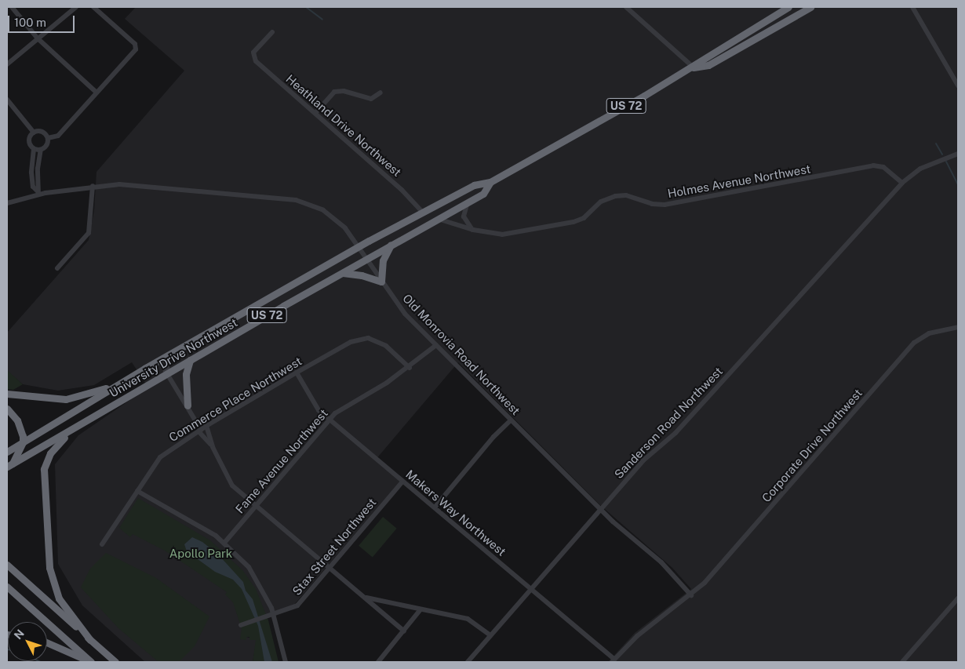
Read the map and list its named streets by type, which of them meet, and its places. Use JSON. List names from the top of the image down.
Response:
{
  "streets": {
    "highway": ["US 72", "University Drive Northwest"],
    "street": [
      "Heathland Drive Northwest",
      "Holmes Avenue Northwest",
      "Old Monrovia Road Northwest",
      "Commerce Place Northwest",
      "Sanderson Road Northwest",
      "Corporate Drive Northwest",
      "Fame Avenue Northwest",
      "Makers Way Northwest",
      "Stax Street Northwest"
    ]
  },
  "crossings": [
    ["Heathland Drive Northwest", "University Drive Northwest"],
    ["Holmes Avenue Northwest", "University Drive Northwest"],
    ["Holmes Avenue Northwest", "Sanderson Road Northwest"],
    ["Old Monrovia Road Northwest", "University Drive Northwest"],
    ["Old Monrovia Road Northwest", "Sanderson Road Northwest"],
    ["Old Monrovia Road Northwest", "Corporate Drive Northwest"],
    ["Old Monrovia Road Northwest", "Fame Avenue Northwest"],
    ["Commerce Place Northwest", "Fame Avenue Northwest"],
    ["Commerce Place Northwest", "Makers Way Northwest"],
    ["Sanderson Road Northwest", "Makers Way Northwest"],
    ["Corporate Drive Northwest", "Makers Way Northwest"],
    ["Fame Avenue Northwest", "Makers Way Northwest"],
    ["Makers Way Northwest", "Stax Street Northwest"]
  ],
  "parks": ["Apollo Park"],
  "scale_bar": "100 m",
  "north": "top left"
}
